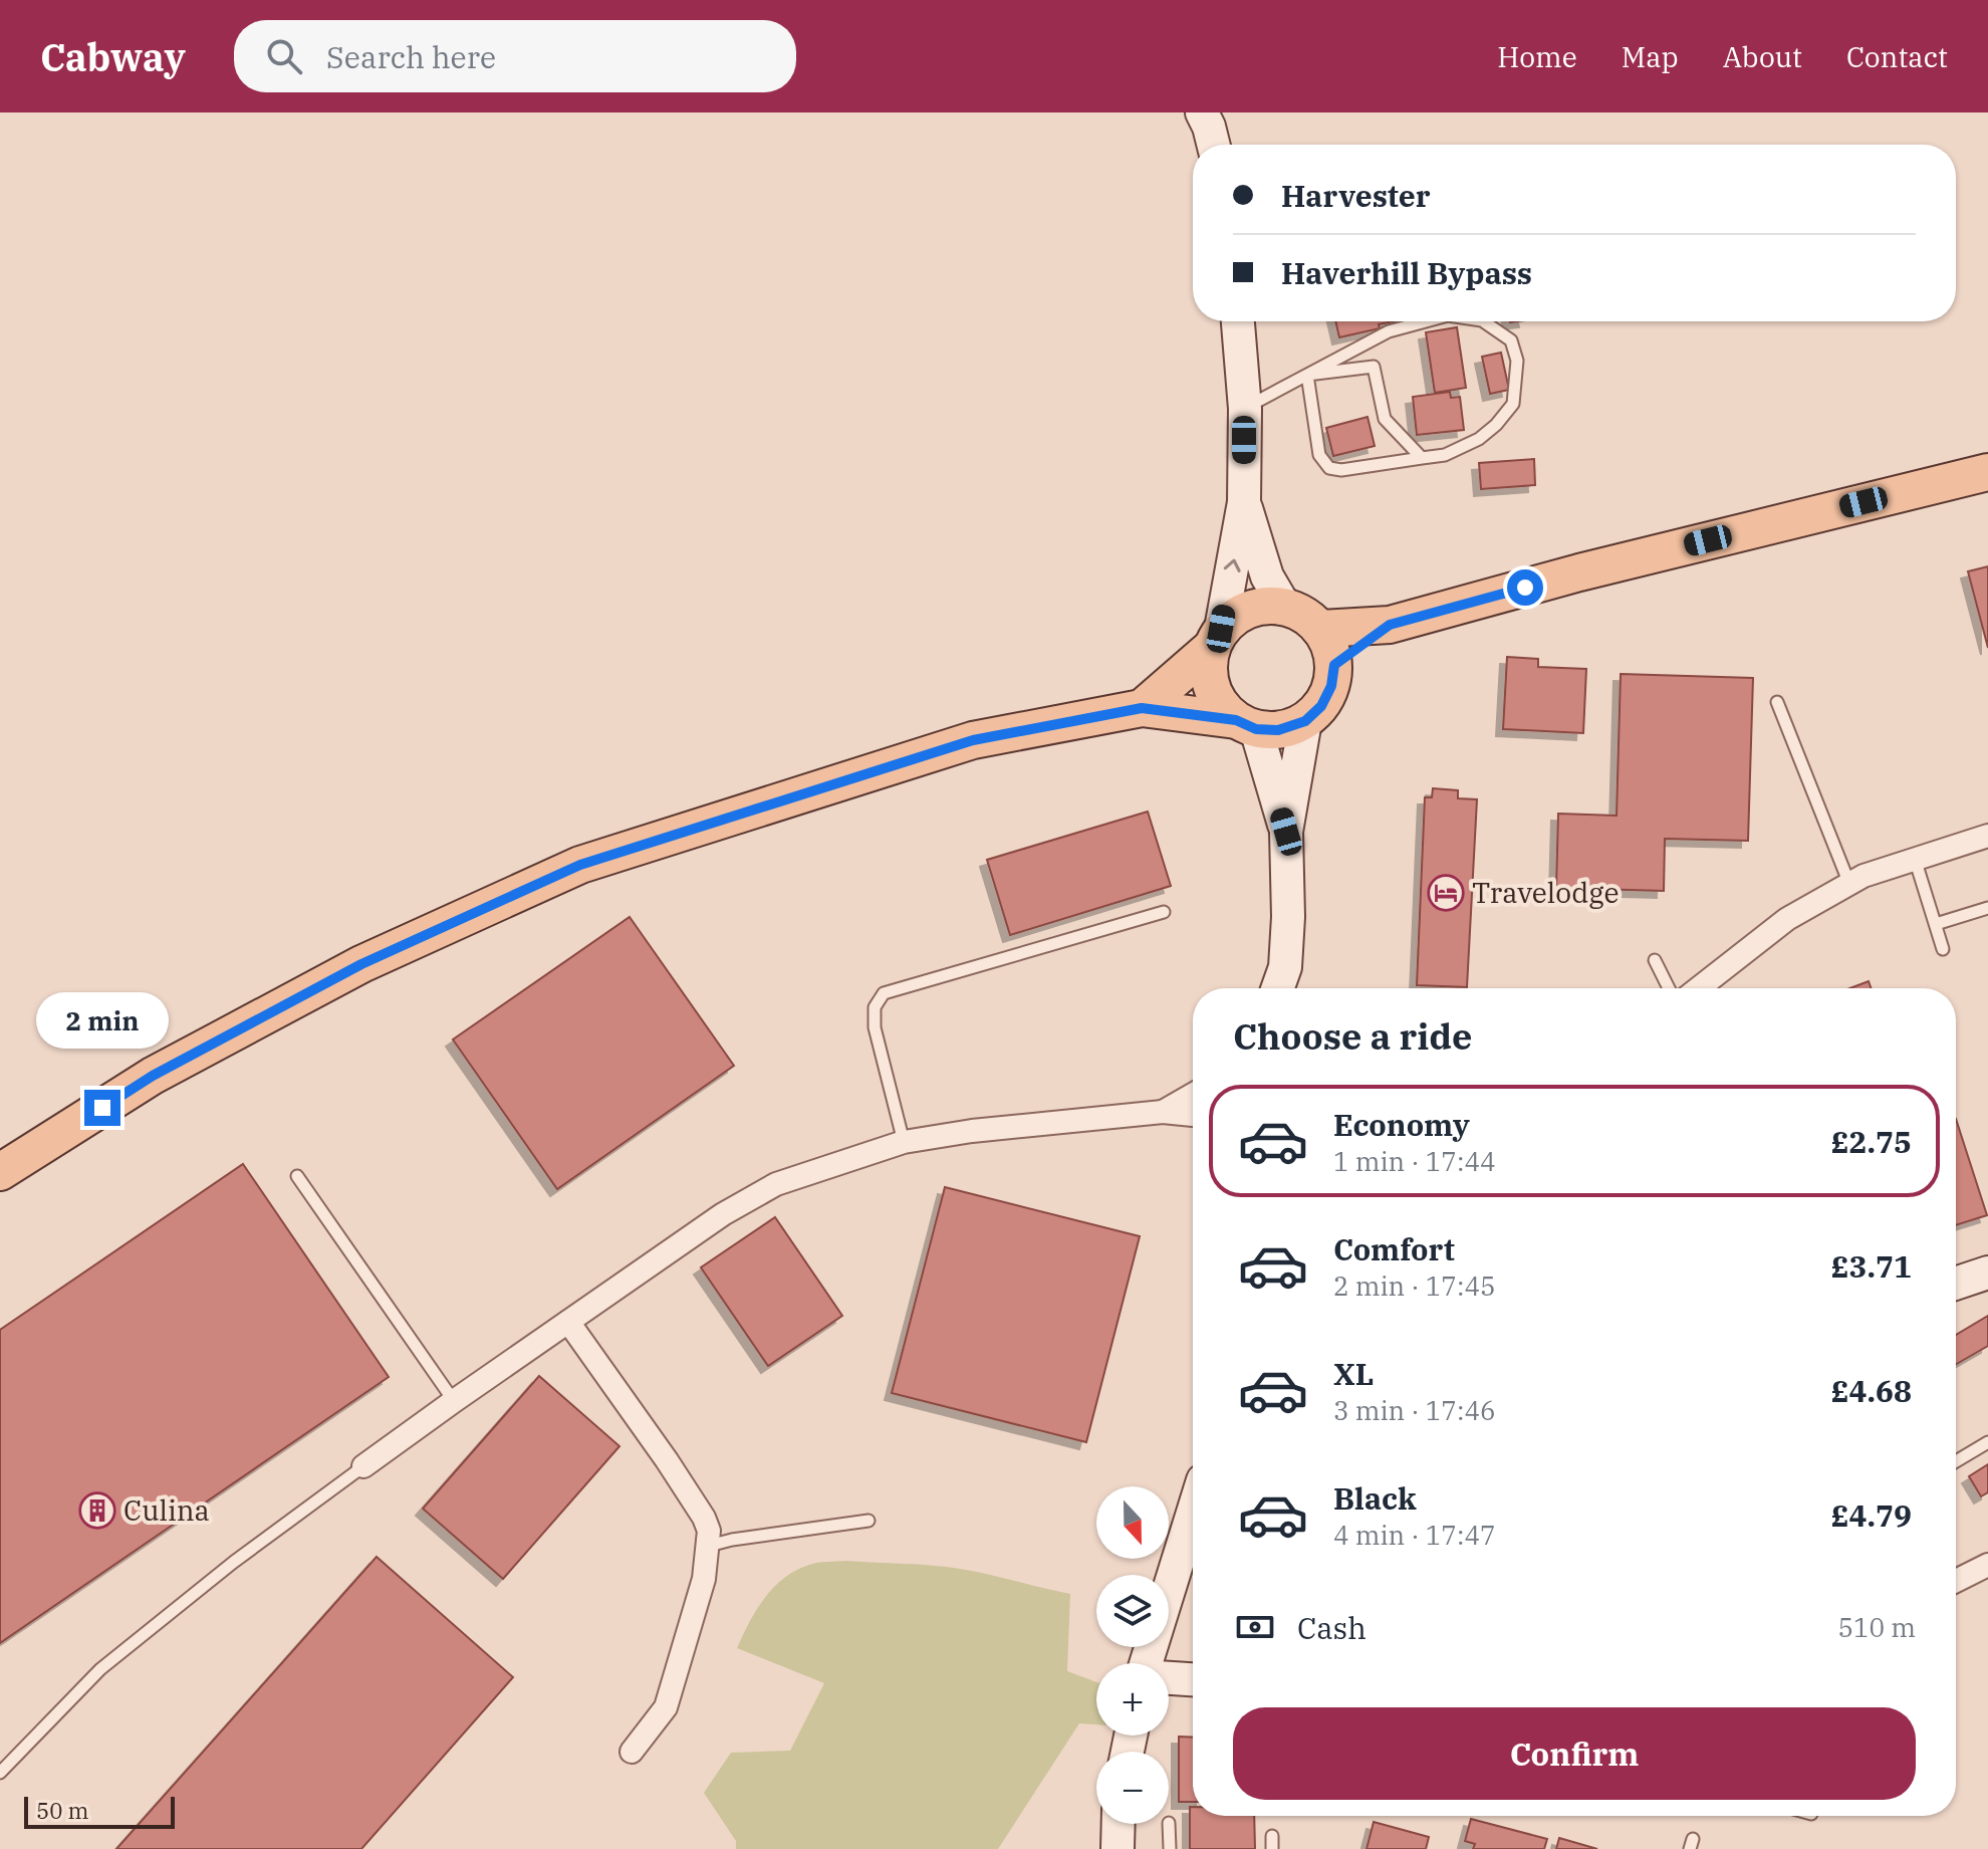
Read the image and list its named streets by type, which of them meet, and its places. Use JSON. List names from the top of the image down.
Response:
{
  "places": {
    "hotel": ["Travelodge"],
    "building": ["Culina"]
  },
  "scale_bar": "50 m",
  "north": "bottom",
  "page": {
    "header": "Cabway",
    "search": "Search here",
    "nav": [
      "Home",
      "Map",
      "About",
      "Contact"
    ],
    "banner": ["Harvester", "Haverhill Bypass"],
    "heading": "Choose a ride",
    "bubble": "2 min",
    "list": [
      {
        "name": "Economy",
        "note": "1 min · 17:44",
        "value": "£2.75"
      },
      {
        "name": "Comfort",
        "note": "2 min · 17:45",
        "value": "£3.71"
      },
      {
        "name": "XL",
        "note": "3 min · 17:46",
        "value": "£4.68"
      },
      {
        "name": "Black",
        "note": "4 min · 17:47",
        "value": "£4.79"
      }
    ],
    "map_buttons": ["+", "−"],
    "pay": ["Cash", "510 m"],
    "buttons": "Confirm",
    "scale": "50 m"
  }
}
